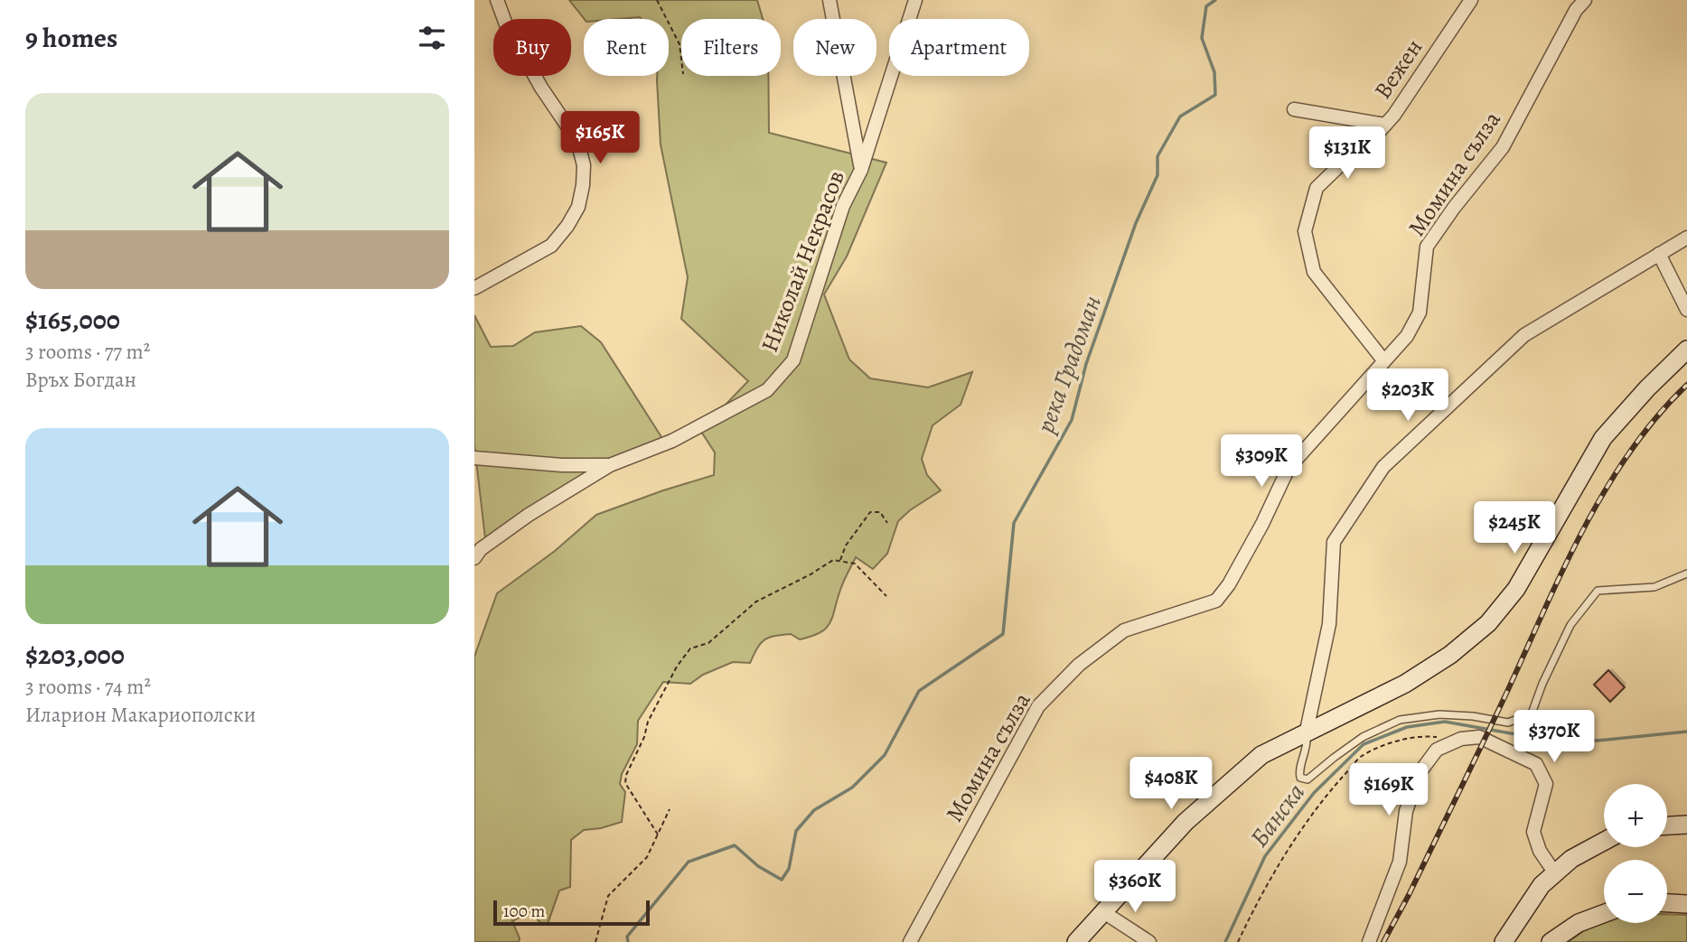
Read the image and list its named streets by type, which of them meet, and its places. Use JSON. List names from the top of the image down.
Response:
{
  "streets": {
    "street": ["Вежен", "Момина сълза", "Николай Некрасов"]
  },
  "crossings": [
    ["Вежен", "Момина сълза"]
  ],
  "water": ["река Градоман", "Банска"],
  "scale_bar": "100 m",
  "page": {
    "heading": "9 homes",
    "chip": [
      "Buy",
      "Rent",
      "Filters",
      "New",
      "Apartment"
    ],
    "list": [
      {
        "name": "$165,000",
        "note": "3 rooms · 77 m² · Връх Богдан"
      },
      {
        "name": "$203,000",
        "note": "3 rooms · 74 m² · Иларион Макариополски"
      }
    ],
    "price": [
      "$165K",
      "$131K",
      "$203K",
      "$309K",
      "$245K",
      "$370K",
      "$408K",
      "$169K",
      "$360K"
    ],
    "map_buttons": ["+", "−"],
    "scale": "100 m"
  }
}
